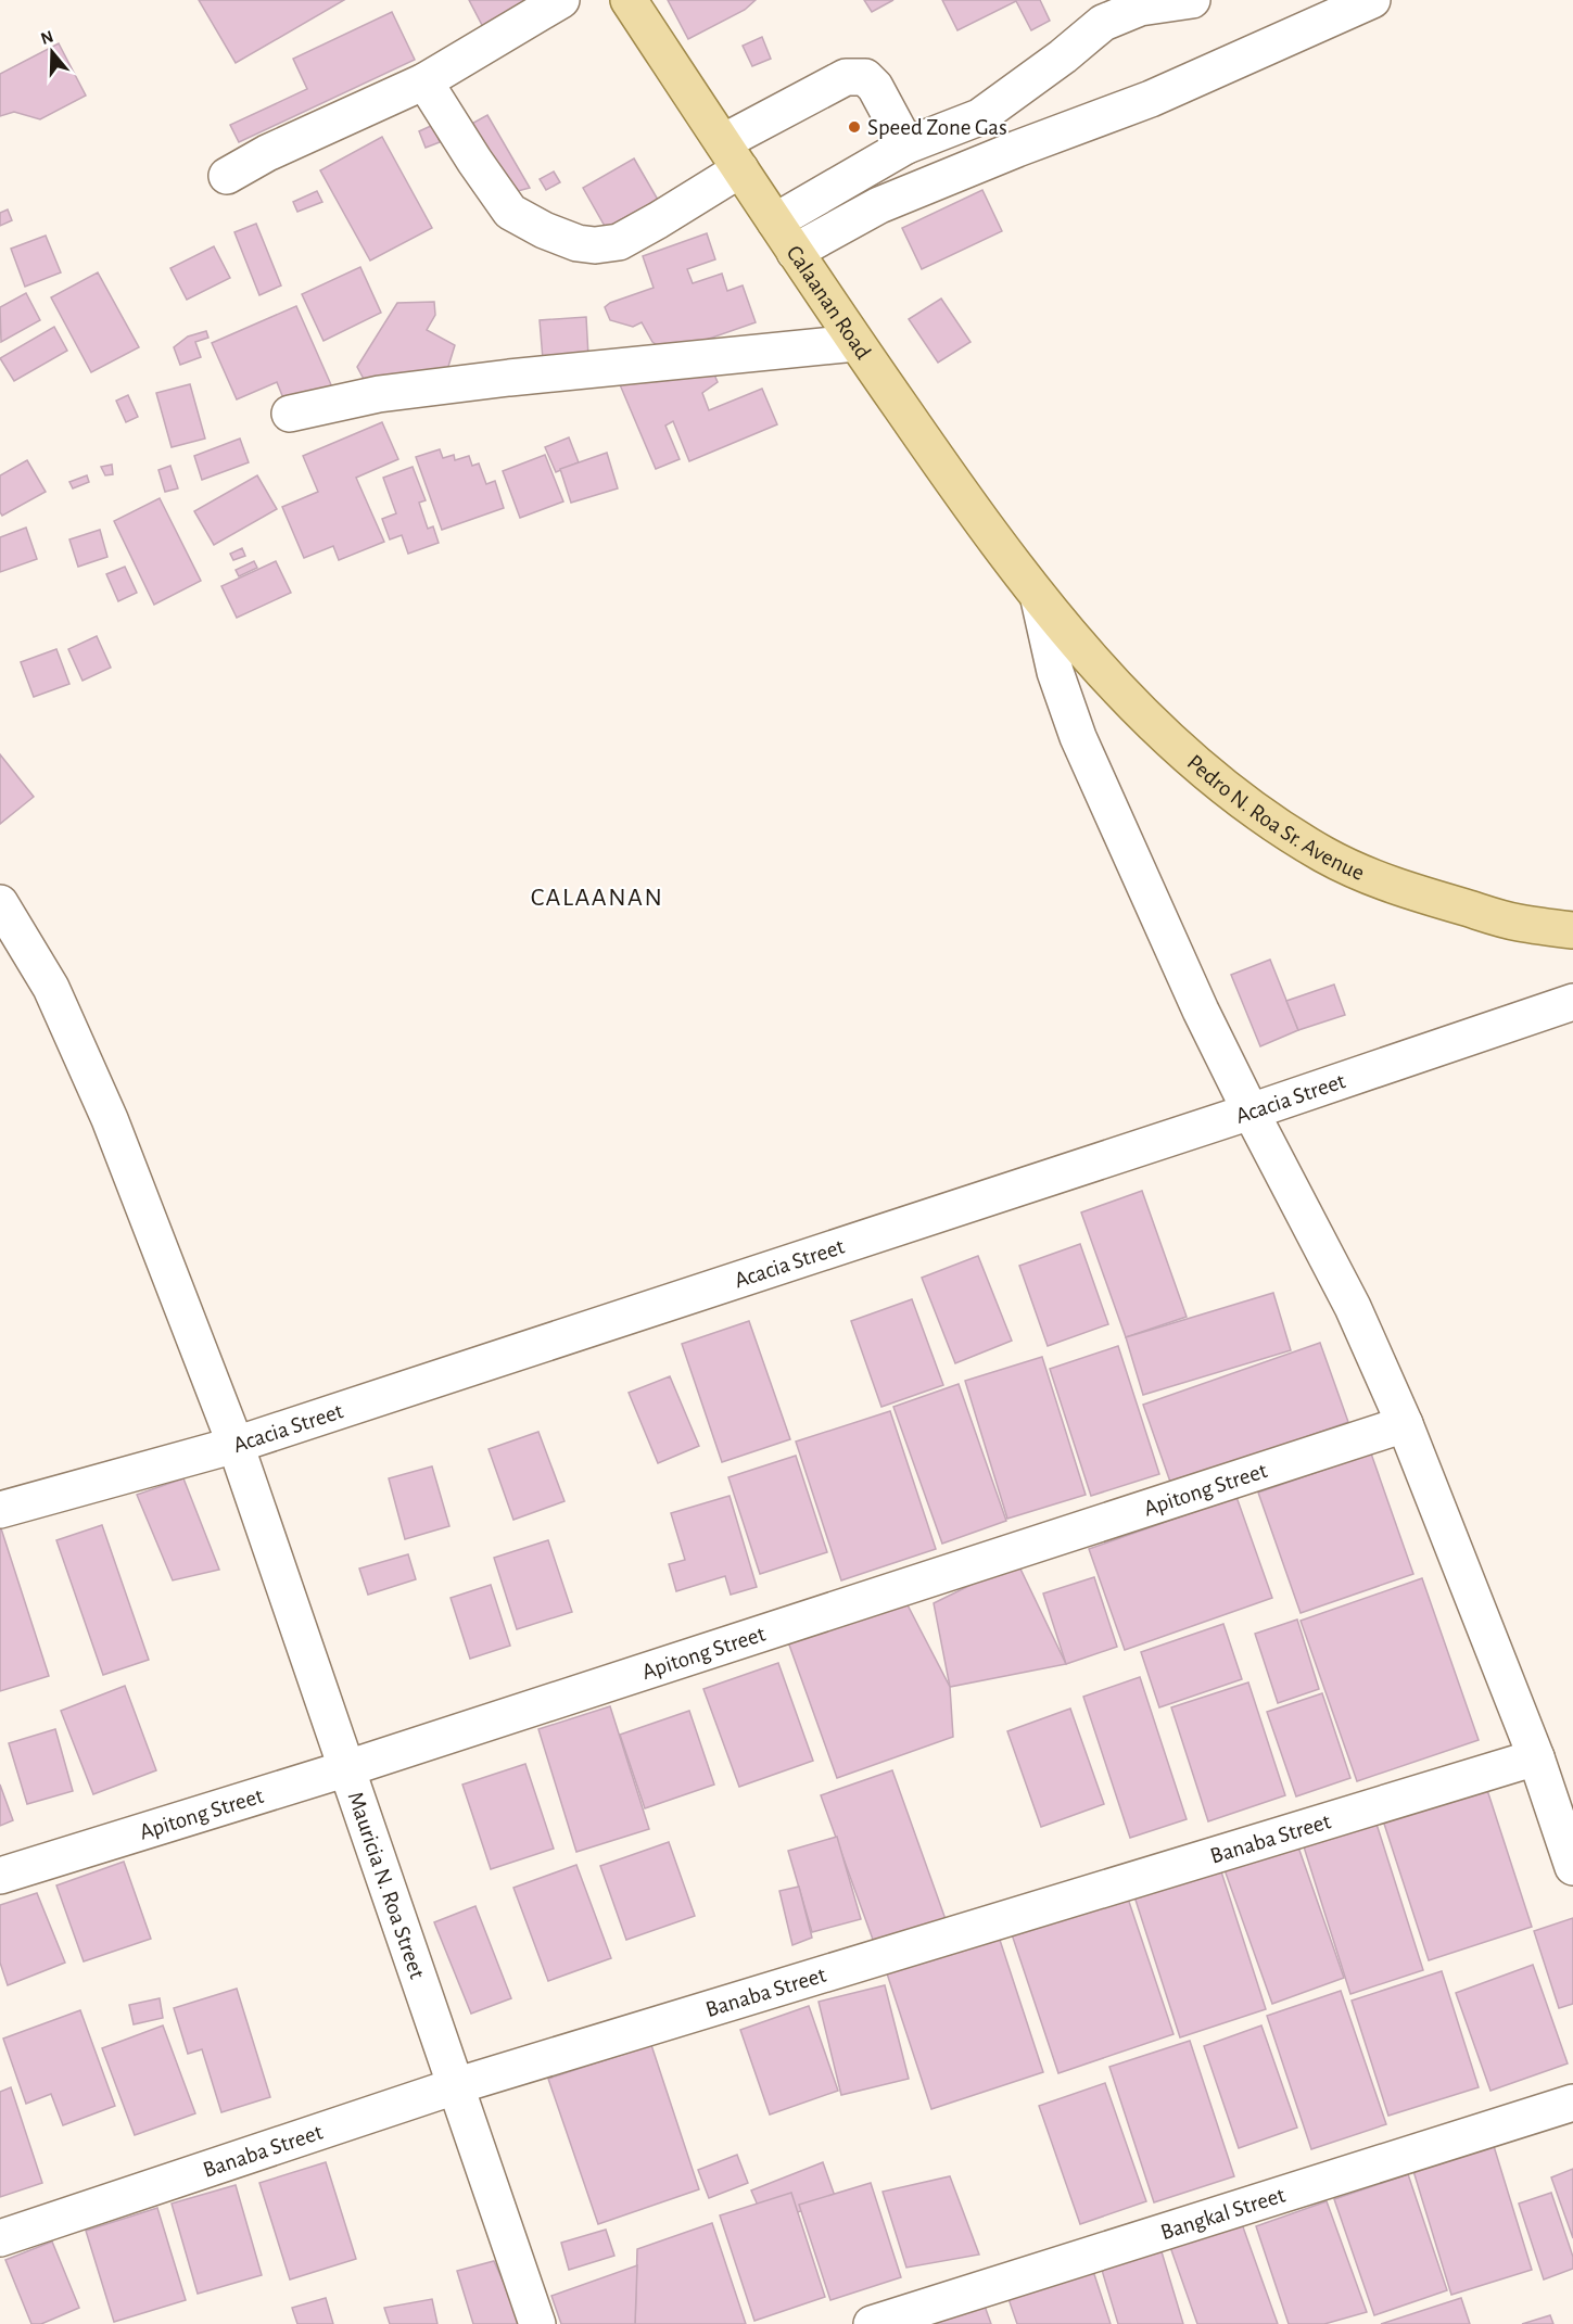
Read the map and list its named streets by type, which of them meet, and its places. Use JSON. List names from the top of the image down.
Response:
{
  "streets": {
    "main road": ["Calaanan Road", "Pedro N. Roa Sr. Avenue"],
    "street": [
      "Acacia Street",
      "Apitong Street",
      "Banaba Street",
      "Mauricia N. Roa Street",
      "Bangkal Street"
    ]
  },
  "crossings": [
    ["Calaanan Road", "Pedro N. Roa Sr. Avenue"],
    ["Acacia Street", "Mauricia N. Roa Street"],
    ["Apitong Street", "Mauricia N. Roa Street"],
    ["Banaba Street", "Mauricia N. Roa Street"]
  ],
  "districts": ["CALAANAN"],
  "places": ["Speed Zone Gas"],
  "north": "top"
}
